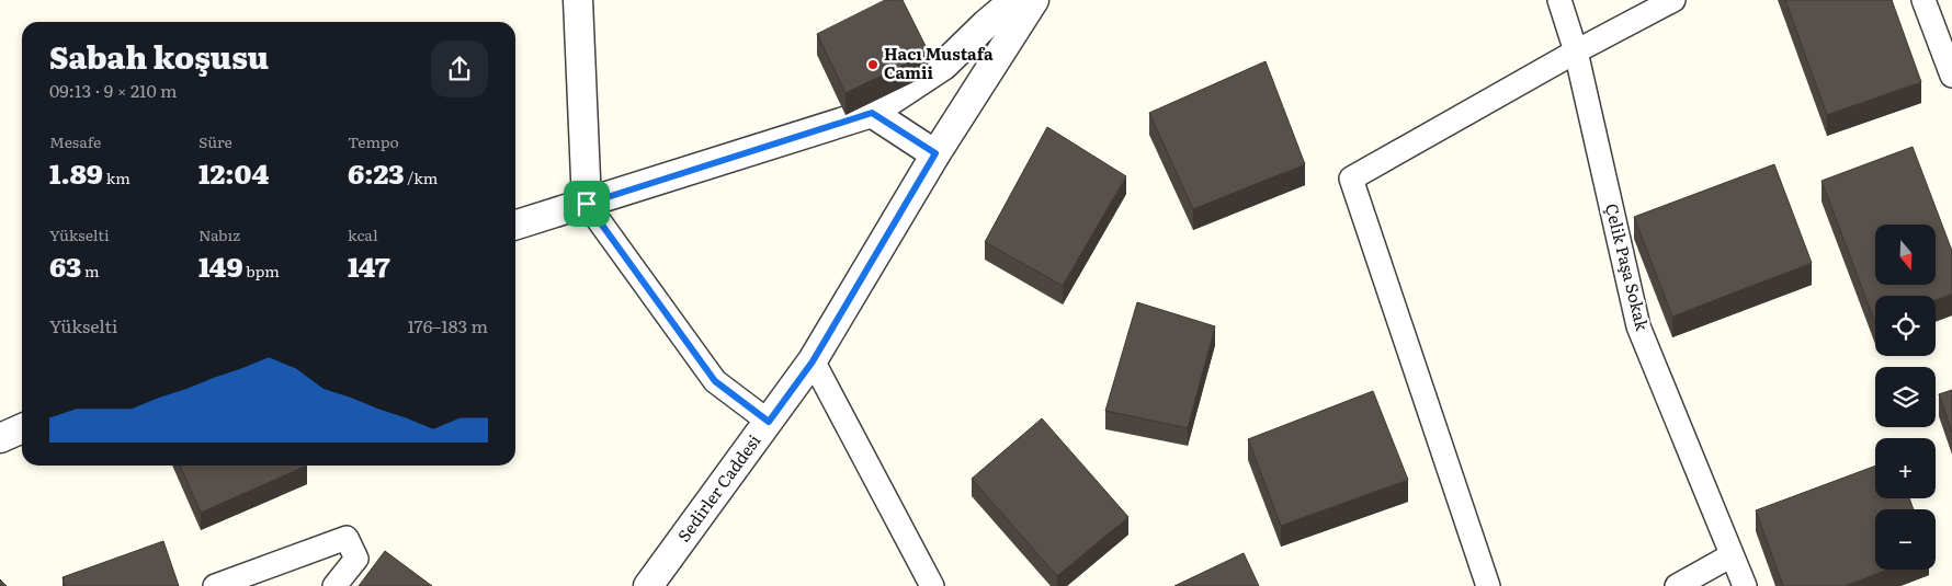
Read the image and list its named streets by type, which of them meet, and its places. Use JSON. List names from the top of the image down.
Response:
{
  "streets": {
    "street": ["Çelik Paşa Sokak", "Sedirler Caddesi"]
  },
  "places": ["Hacı Mustafa Camii"],
  "north": "bottom",
  "page": {
    "heading": ["Sabah koşusu", "09:13 · 9 × 210 m"],
    "stats": [
      ["Mesafe", "1.89 km"],
      ["Süre", "12:04"],
      ["Tempo", "6:23 /km"],
      ["Yükselti", "63 m"],
      ["Nabız", "149 bpm"],
      ["kcal", "147"]
    ],
    "map_buttons": ["+", "−"],
    "chart": ["Yükselti", "176–183 m"]
  }
}
